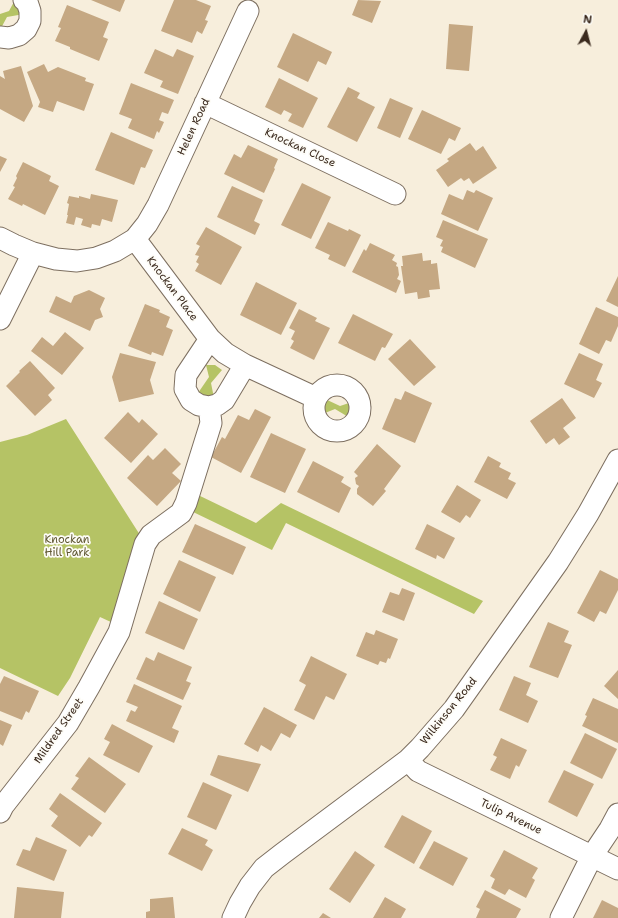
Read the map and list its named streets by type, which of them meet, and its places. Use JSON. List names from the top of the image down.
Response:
{
  "streets": {
    "street": [
      "Helen Road",
      "Knockan Close",
      "Knockan Place",
      "Wilkinson Road",
      "Mildred Street",
      "Tulip Avenue"
    ]
  },
  "crossings": [
    ["Helen Road", "Knockan Close"],
    ["Helen Road", "Knockan Place"],
    ["Wilkinson Road", "Tulip Avenue"]
  ],
  "parks": ["Knockan Hill Park"],
  "north": "top"
}
